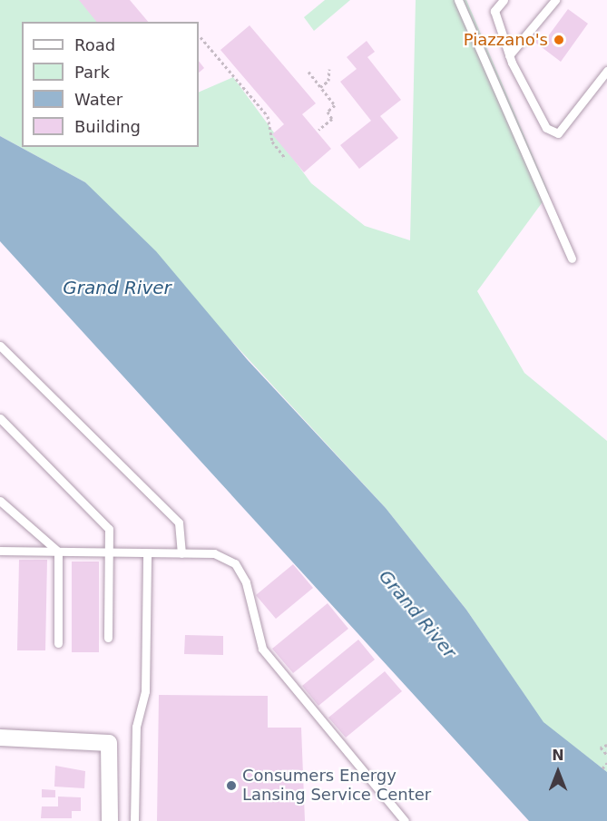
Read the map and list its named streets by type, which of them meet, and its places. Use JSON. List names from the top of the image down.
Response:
{
  "water": ["Grand River"],
  "places": ["Piazzano's", "Consumers Energy Lansing Service Center"],
  "legend": [
    "Road",
    "Park",
    "Water",
    "Building"
  ],
  "north": "top"
}
